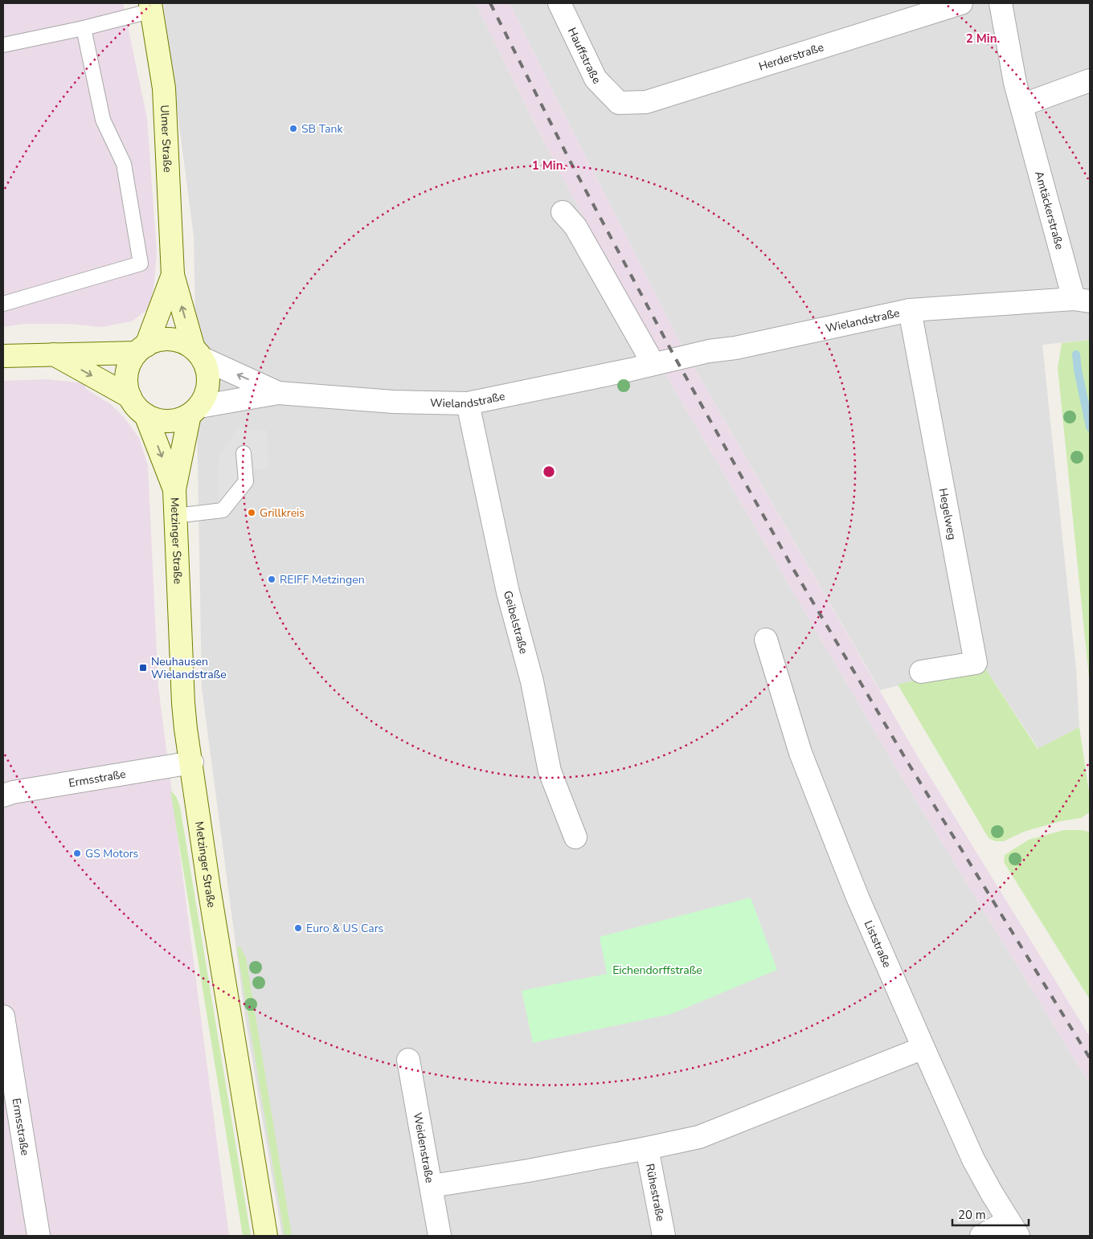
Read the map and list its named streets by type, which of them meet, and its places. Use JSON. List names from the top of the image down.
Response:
{
  "streets": {
    "street": [
      "Hauffstraße",
      "Herderstraße",
      "Ulmer Straße",
      "Amtäckerstraße",
      "Wielandstraße",
      "Hegelweg",
      "Metzinger Straße",
      "Geibelstraße",
      "Ermsstraße",
      "Liststraße",
      "Weidenstraße",
      "Rühestraße"
    ]
  },
  "crossings": [
    ["Hauffstraße", "Herderstraße"],
    ["Ulmer Straße", "Wielandstraße"],
    ["Ulmer Straße", "Metzinger Straße"],
    ["Amtäckerstraße", "Wielandstraße"],
    ["Wielandstraße", "Hegelweg"],
    ["Wielandstraße", "Metzinger Straße"],
    ["Wielandstraße", "Geibelstraße"],
    ["Metzinger Straße", "Ermsstraße"]
  ],
  "parks": ["Eichendorffstraße"],
  "places": {
    "other": [
      "SB Tank",
      "Grillkreis",
      "REIFF Metzingen",
      "GS Motors",
      "Euro & US Cars"
    ],
    "transit": ["Neuhausen Wielandstraße"]
  },
  "scale_bar": "20 m",
  "rings": ["2 Min.", "1 Min."]
}
